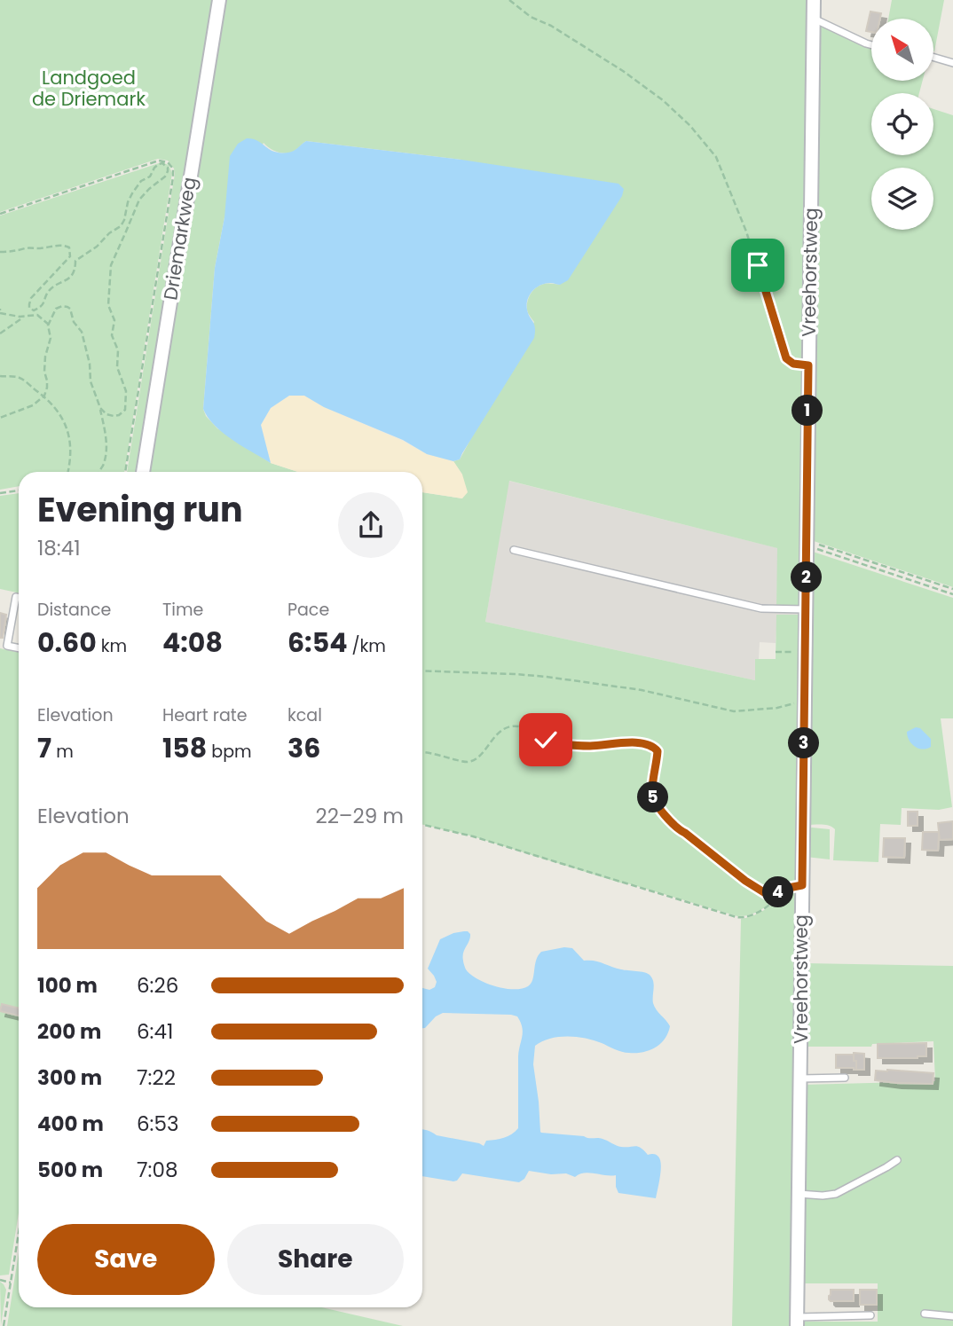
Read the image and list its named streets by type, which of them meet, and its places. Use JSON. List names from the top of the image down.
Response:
{
  "streets": {
    "street": ["Driemarkweg", "Vreehorstweg"]
  },
  "parks": ["Landgoed de Driemark"],
  "north": "top left",
  "page": {
    "pins": [
      "1",
      "2",
      "3",
      "5",
      "4"
    ],
    "heading": ["Evening run", "18:41"],
    "stats": [
      ["Distance", "0.60 km"],
      ["Time", "4:08"],
      ["Pace", "6:54 /km"],
      ["Elevation", "7 m"],
      ["Heart rate", "158 bpm"],
      ["kcal", "36"]
    ],
    "chart": ["Elevation", "22–29 m"],
    "list": [
      {
        "name": "100 m",
        "note": "6:26"
      },
      {
        "name": "200 m",
        "note": "6:41"
      },
      {
        "name": "300 m",
        "note": "7:22"
      },
      {
        "name": "400 m",
        "note": "6:53"
      },
      {
        "name": "500 m",
        "note": "7:08"
      }
    ],
    "buttons": ["Save", "Share"]
  }
}
